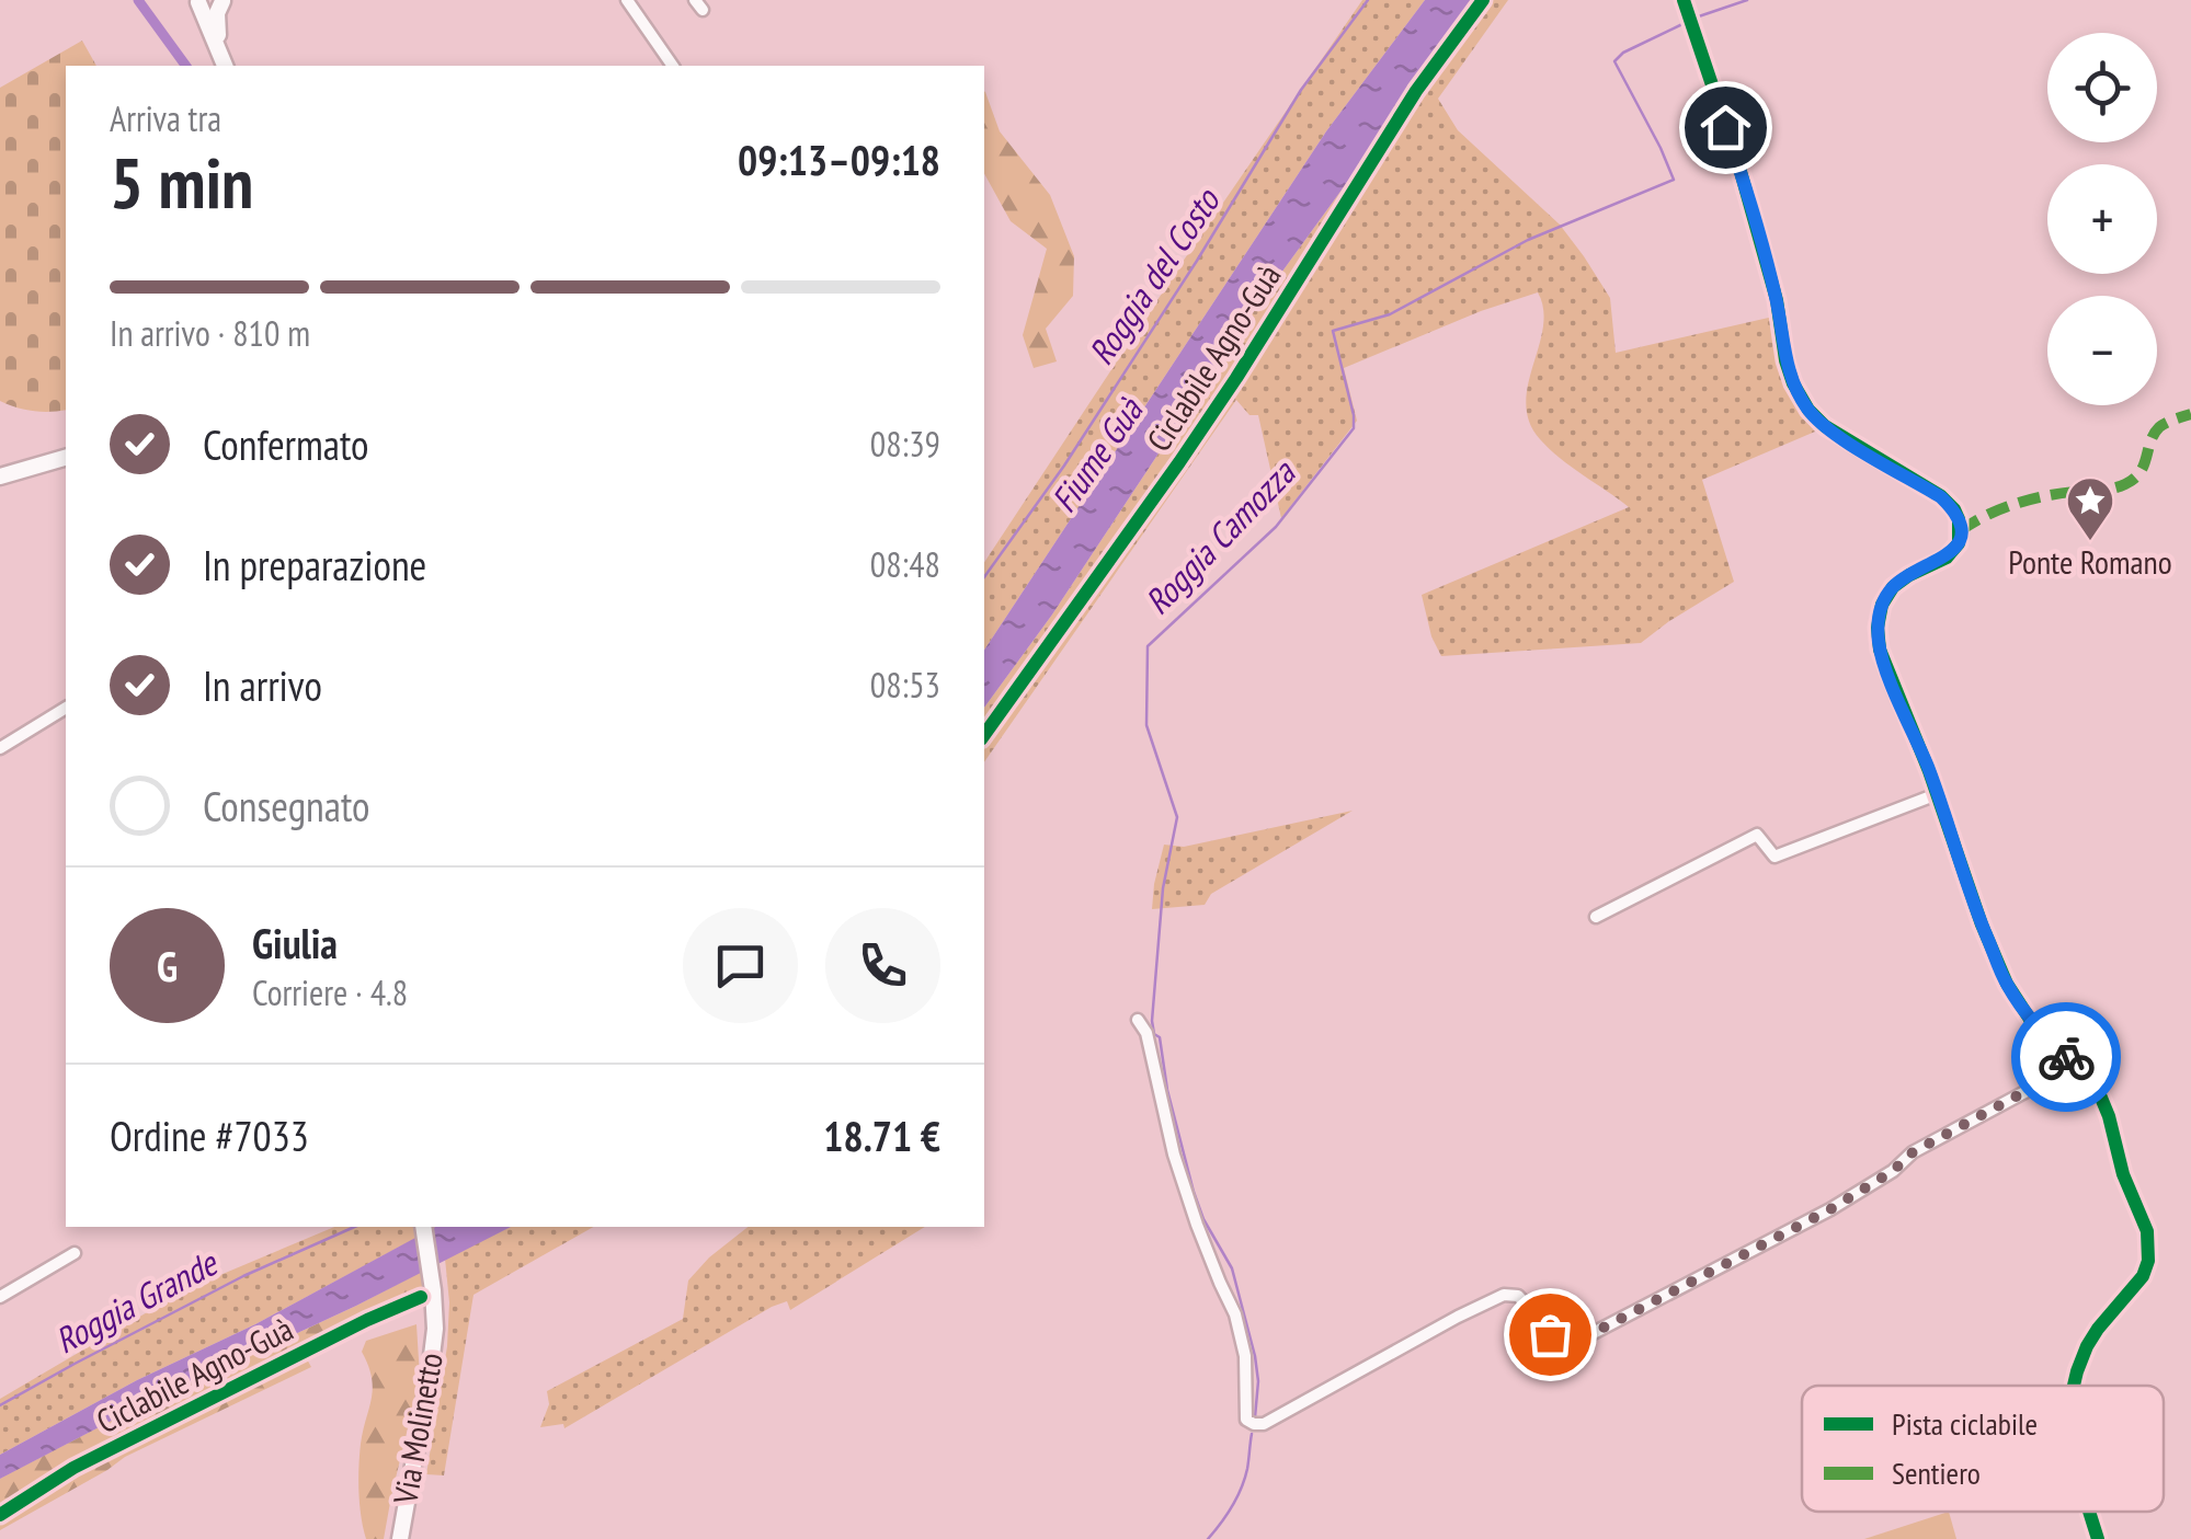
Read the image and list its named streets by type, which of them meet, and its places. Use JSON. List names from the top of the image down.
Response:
{
  "streets": {
    "main road": ["Via Molinetto"],
    "cycle path": ["Ciclabile Agno-Guà"]
  },
  "water": [
    "Roggia del Costo",
    "Fiume Guà",
    "Roggia Camozza",
    "Roggia Grande"
  ],
  "places": {
    "place": ["Ponte Romano"]
  },
  "legend": ["Pista ciclabile", "Sentiero"],
  "page": {
    "map_buttons": ["+", "−"],
    "heading": ["5 min", "Arriva tra", "09:13–09:18"],
    "panel": [
      "Giulia",
      "Corriere · 4.8",
      "Ordine #7033",
      "18.71 €"
    ],
    "bar": "In arrivo · 810 m",
    "list": [
      ["Confermato", "08:39"],
      ["In preparazione", "08:48"],
      ["In arrivo", "08:53"],
      "Consegnato"
    ],
    "round": "G"
  }
}
